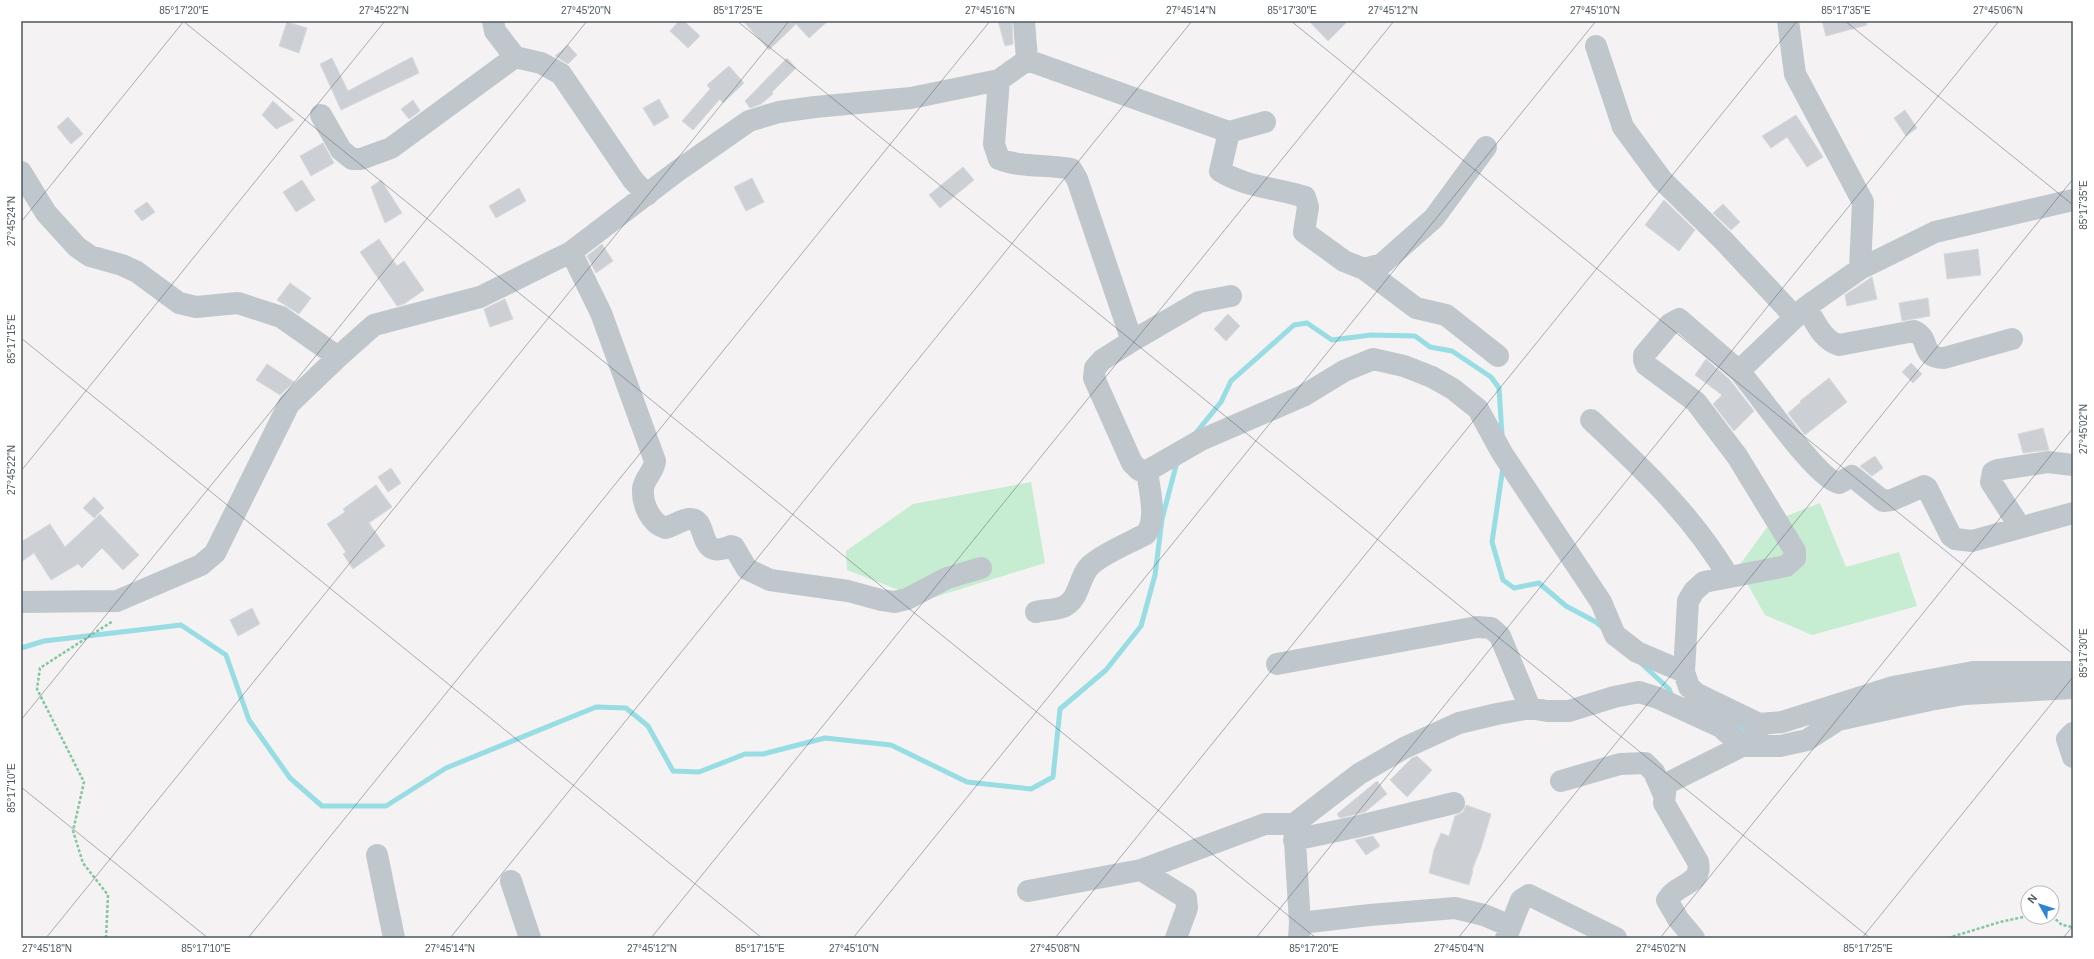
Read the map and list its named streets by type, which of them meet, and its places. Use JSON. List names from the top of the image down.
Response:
{
  "north": "top left",
  "coordinates": [
    "85°17'20\"E",
    "27°45'22\"N",
    "27°45'20\"N",
    "85°17'25\"E",
    "27°45'16\"N",
    "27°45'14\"N",
    "85°17'30\"E",
    "27°45'12\"N",
    "27°45'10\"N",
    "85°17'35\"E",
    "27°45'06\"N",
    "27°45'24\"N",
    "85°17'15\"E",
    "27°45'02\"N",
    "85°17'10\"E",
    "27°45'18\"N",
    "27°45'08\"N",
    "27°45'04\"N"
  ]
}
